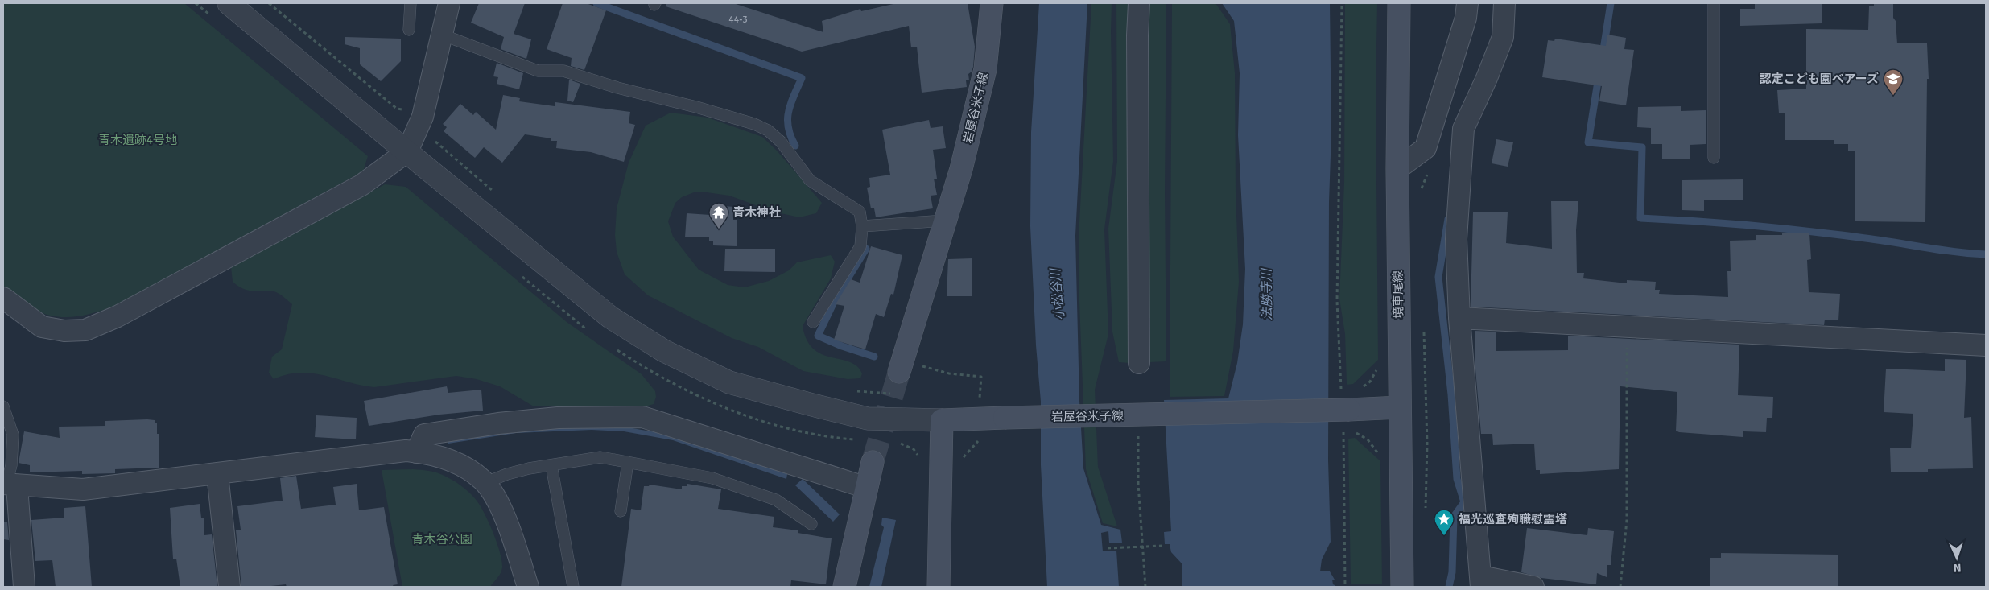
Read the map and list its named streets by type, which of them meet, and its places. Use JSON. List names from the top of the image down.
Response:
{
  "streets": {
    "main road": ["岩屋谷米子線", "境車尾線"]
  },
  "crossings": [
    ["岩屋谷米子線", "境車尾線"]
  ],
  "water": ["小松谷川", "法勝寺川"],
  "parks": ["青木遺跡4号地", "青木谷公園"],
  "places": {
    "school or university": ["認定こども園ベアーズ"],
    "temple": ["青木神社"],
    "place": ["福光巡査殉職慰霊塔"]
  },
  "house_numbers": ["44-3"],
  "north": "bottom"
}
